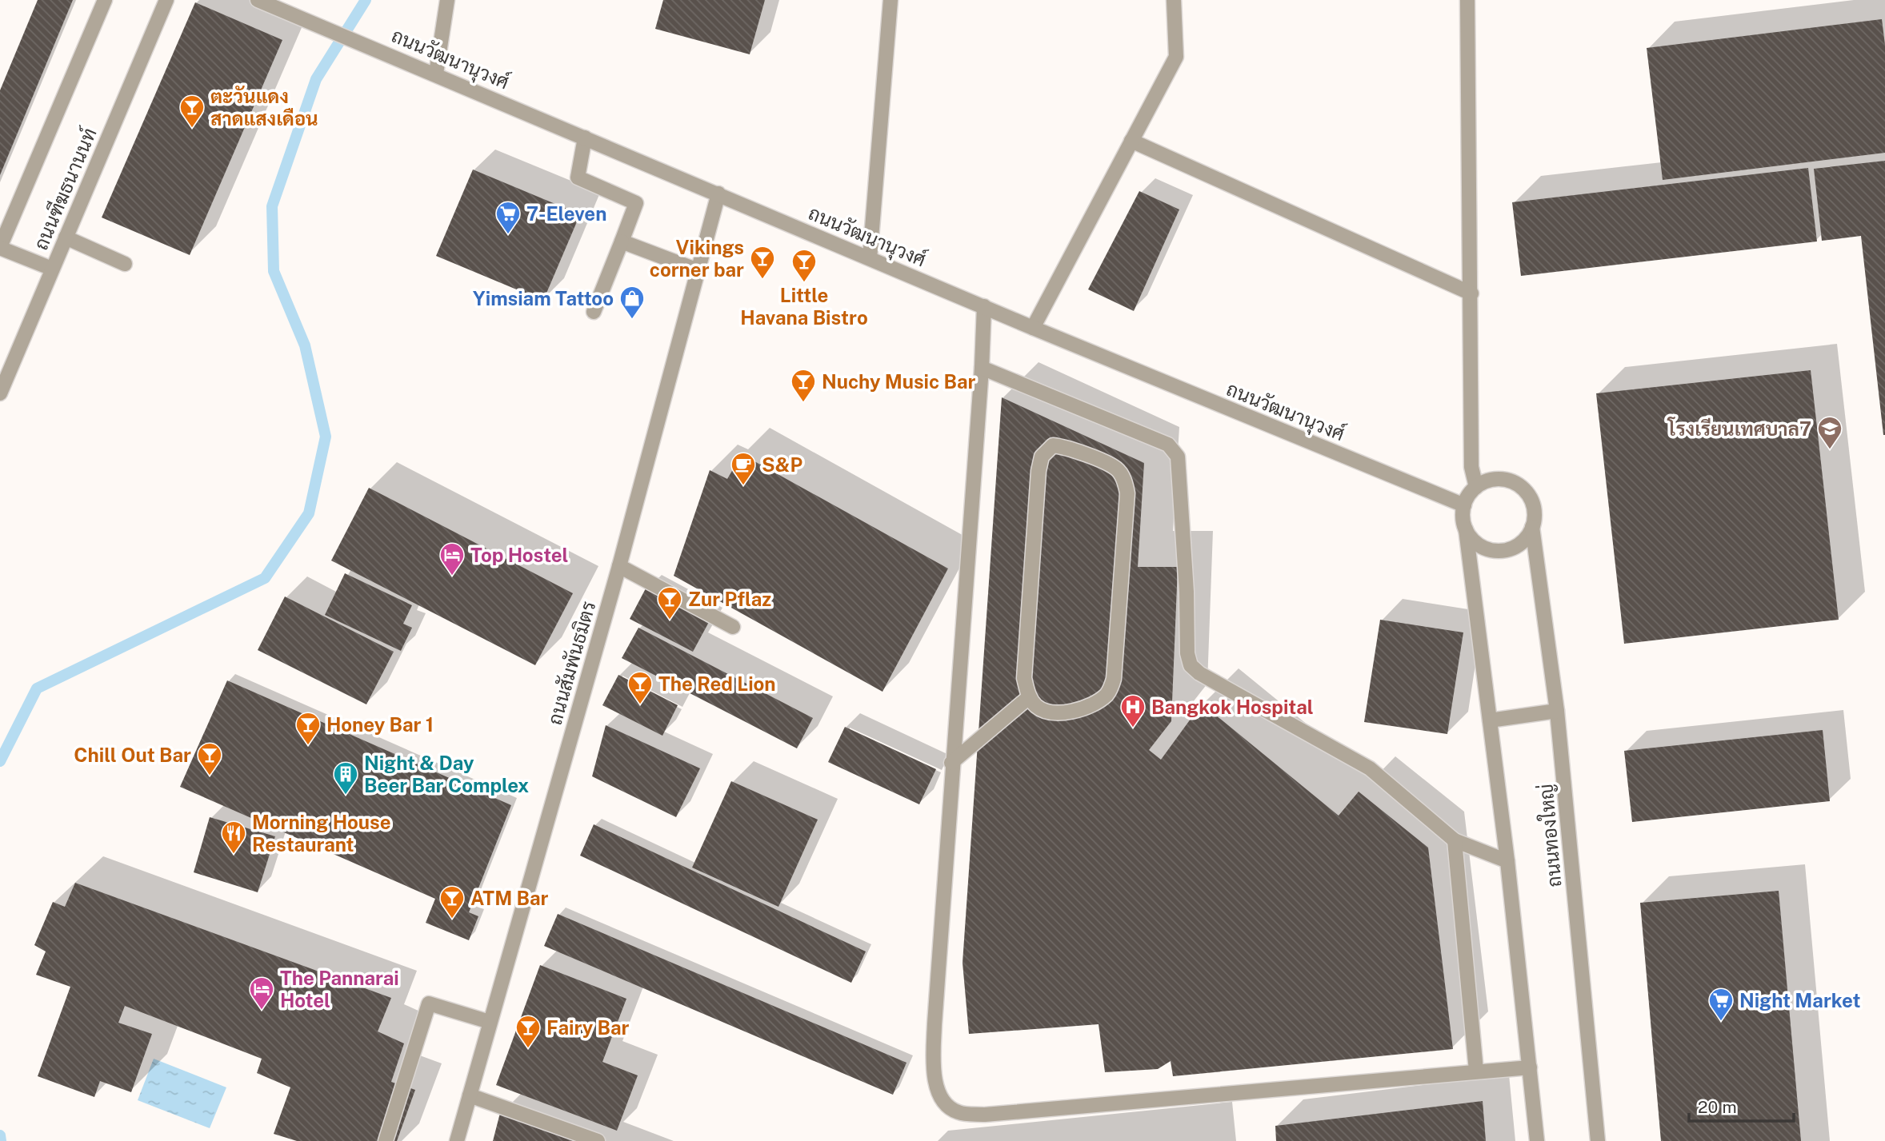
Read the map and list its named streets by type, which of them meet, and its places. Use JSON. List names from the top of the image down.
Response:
{
  "streets": {
    "street": [
      "ถนนวัฒนานุวงศ์",
      "ถนนฑีฆธนานนท์",
      "ถนนสัมพันธมิตร",
      "ถนนทองใหญ่"
    ]
  },
  "crossings": [
    ["ถนนวัฒนานุวงศ์", "ถนนสัมพันธมิตร"],
    ["ถนนวัฒนานุวงศ์", "ถนนทองใหญ่"]
  ],
  "places": {
    "bar": [
      "ตะวันแดง สาดแสงเดือน",
      "Vikings corner bar",
      "Little Havana Bistro",
      "Nuchy Music Bar",
      "Zur Pflaz",
      "The Red Lion",
      "Honey Bar 1",
      "Chill Out Bar",
      "ATM Bar",
      "Fairy Bar"
    ],
    "supermarket": ["7-Eleven", "Night Market"],
    "shop": ["Yimsiam Tattoo"],
    "school or university": ["โรงเรียนเทศบาล7"],
    "cafe": ["S&P"],
    "hotel": ["Top Hostel", "The Pannarai Hotel"],
    "hospital": ["Bangkok Hospital"],
    "building": ["Night & Day Beer Bar Complex"],
    "restaurant": ["Morning House Restaurant"]
  },
  "scale_bar": "20 m"
}
